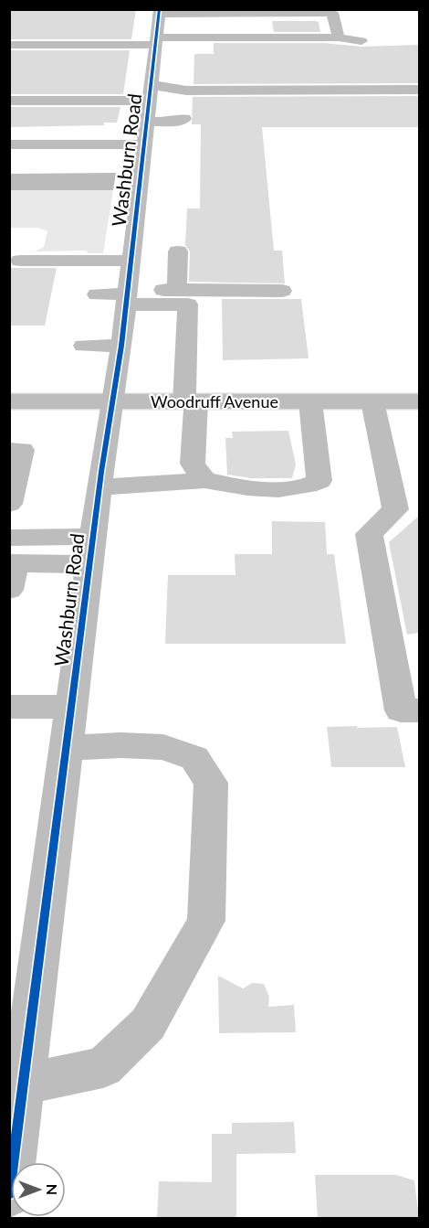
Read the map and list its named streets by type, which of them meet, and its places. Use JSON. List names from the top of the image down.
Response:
{
  "streets": {
    "street": ["Washburn Road", "Woodruff Avenue"]
  },
  "crossings": [
    ["Washburn Road", "Woodruff Avenue"]
  ],
  "north": "right"
}
